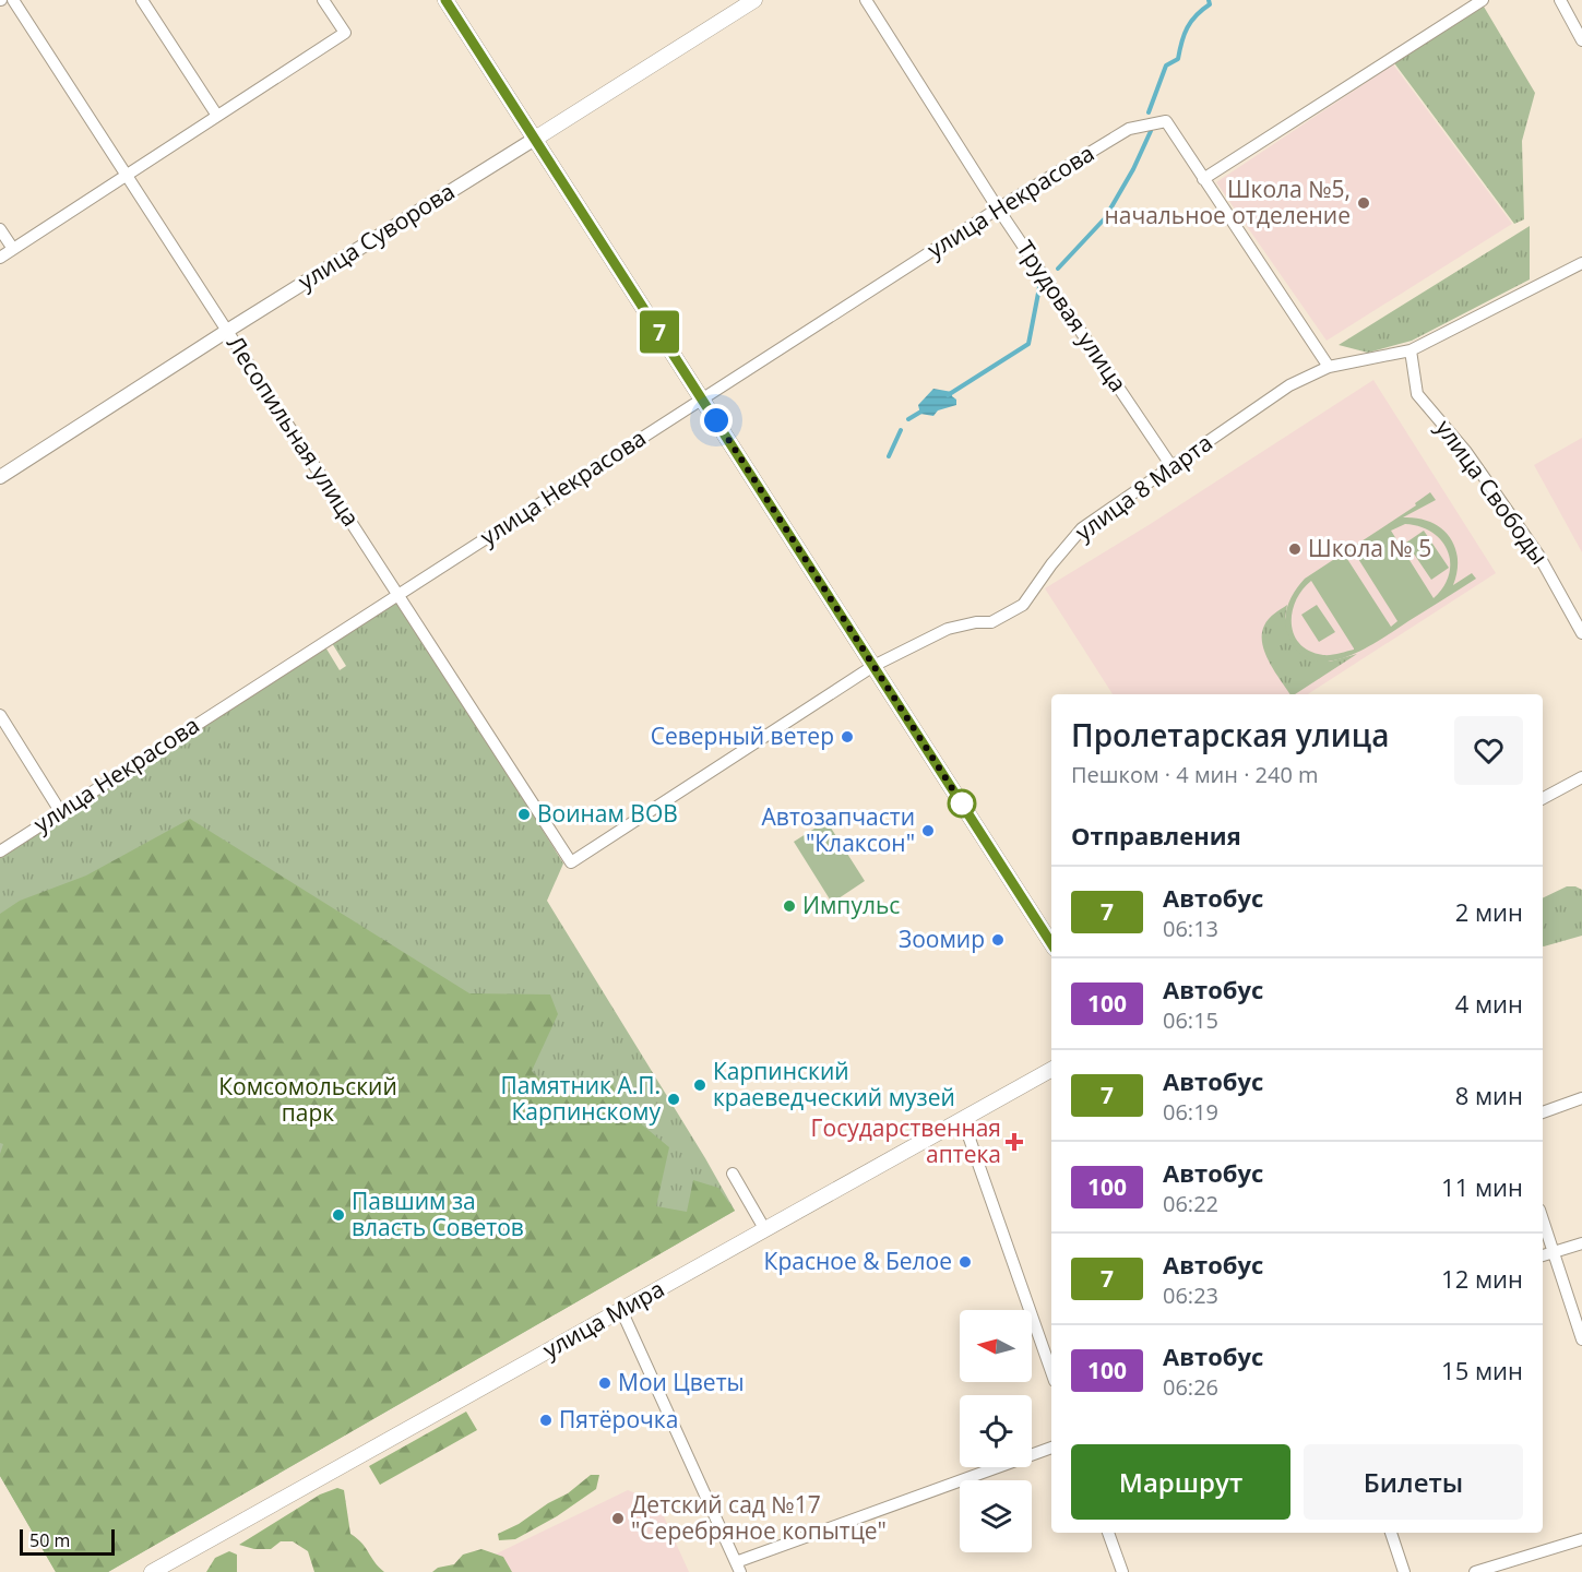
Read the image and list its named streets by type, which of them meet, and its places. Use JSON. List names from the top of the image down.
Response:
{
  "streets": {
    "main road": ["улица Суворова", "улица Мира"],
    "street": [
      "улица Некрасова",
      "Трудовая улица",
      "Лесопильная улица",
      "улица 8 Марта",
      "улица Свободы"
    ]
  },
  "crossings": [
    ["улица Некрасова", "Трудовая улица"],
    ["улица Некрасова", "Лесопильная улица"],
    ["улица Суворова", "Лесопильная улица"],
    ["Трудовая улица", "улица 8 Марта"],
    ["Лесопильная улица", "улица 8 Марта"],
    ["улица 8 Марта", "улица Свободы"]
  ],
  "parks": ["Комсомольский парк"],
  "places": {
    "other": [
      "Школа №5, начальное отделение",
      "Школа № 5",
      "Северный ветер",
      "Воинам ВОВ",
      "Автозапчасти \"Клаксон\"",
      "Импульс",
      "Зоомир",
      "Карпинский краеведческий музей",
      "Памятник А.П. Карпинскому",
      "Павшим за власть Советов",
      "Красное & Белое",
      "Мои Цветы",
      "Пятёрочка",
      "Детский сад №17 \"Серебряное копытце\""
    ],
    "health": ["Государственная аптека"]
  },
  "lines": ["bus line 7"],
  "scale_bar": "50 m",
  "north": "left",
  "page": {
    "on_map": "7",
    "heading": [
      ["Пролетарская улица", "Пешком · 4 мин · 240 m"],
      "Отправления"
    ],
    "list": [
      {
        "mark": "7",
        "name": "Автобус",
        "note": "06:13",
        "value": "2 мин"
      },
      {
        "mark": "100",
        "name": "Автобус",
        "note": "06:15",
        "value": "4 мин"
      },
      {
        "mark": "7",
        "name": "Автобус",
        "note": "06:19",
        "value": "8 мин"
      },
      {
        "mark": "100",
        "name": "Автобус",
        "note": "06:22",
        "value": "11 мин"
      },
      {
        "mark": "7",
        "name": "Автобус",
        "note": "06:23",
        "value": "12 мин"
      },
      {
        "mark": "100",
        "name": "Автобус",
        "note": "06:26",
        "value": "15 мин"
      }
    ],
    "buttons": ["Маршрут", "Билеты"],
    "scale": "50 m"
  }
}
